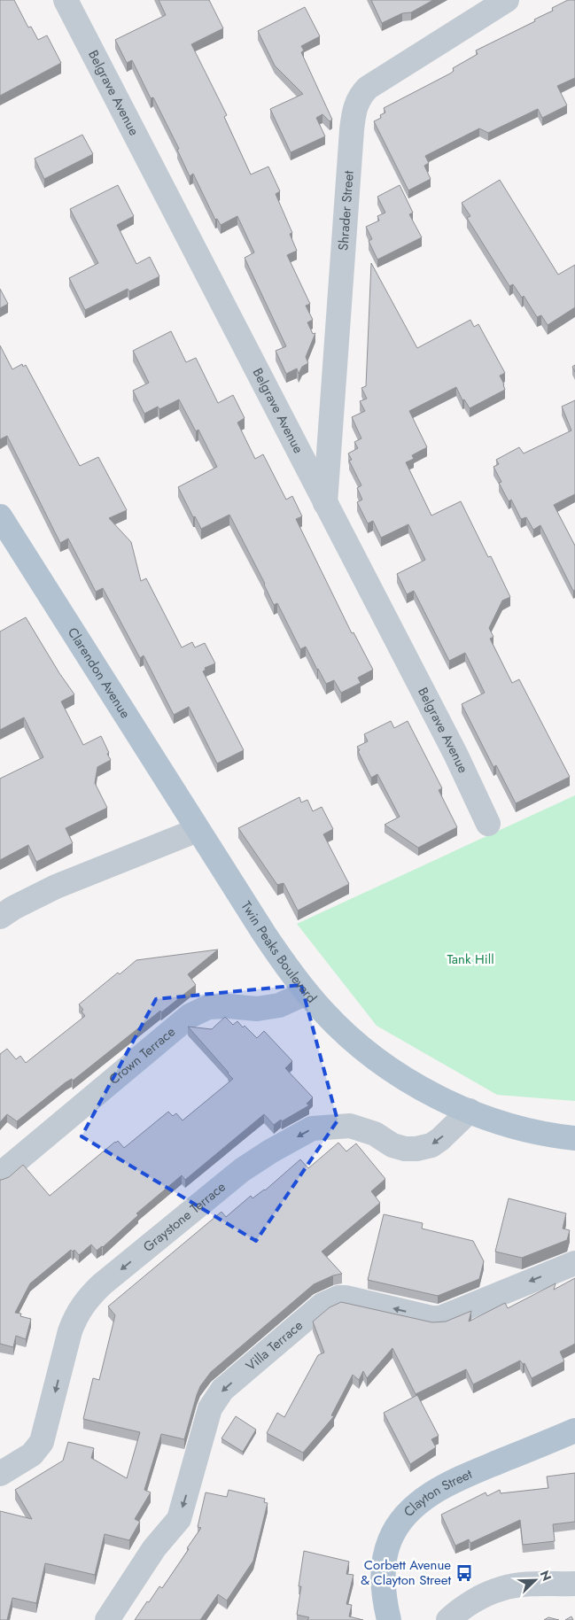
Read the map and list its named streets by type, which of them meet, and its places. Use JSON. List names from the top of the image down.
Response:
{
  "streets": {
    "main road": ["Clarendon Avenue", "Twin Peaks Boulevard", "Clayton Street"],
    "street": [
      "Belgrave Avenue",
      "Shrader Street",
      "Crown Terrace",
      "Graystone Terrace",
      "Villa Terrace"
    ]
  },
  "crossings": [
    ["Belgrave Avenue", "Shrader Street"],
    ["Clarendon Avenue", "Twin Peaks Boulevard"],
    ["Twin Peaks Boulevard", "Crown Terrace"],
    ["Twin Peaks Boulevard", "Graystone Terrace"]
  ],
  "one_way": ["Graystone Terrace", "Villa Terrace"],
  "parks": ["Tank Hill"],
  "places": {
    "bus stop": ["Corbett Avenue & Clayton Street"]
  },
  "north": "top right"
}
